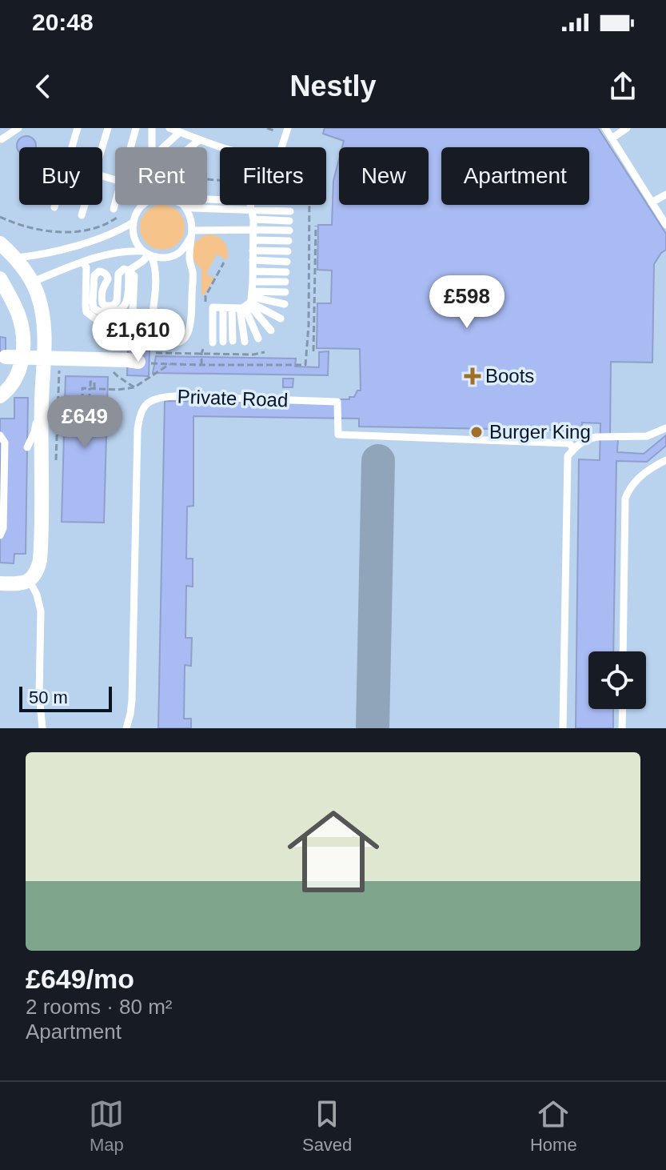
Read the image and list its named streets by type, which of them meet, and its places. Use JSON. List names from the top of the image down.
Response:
{
  "streets": {
    "lane": ["Private Road"]
  },
  "places": {
    "health": ["Boots"],
    "other": ["Burger King"]
  },
  "scale_bar": "50 m",
  "page": {
    "status": "20:48",
    "header": "Nestly",
    "chip": [
      "Buy",
      "Rent",
      "Filters",
      "New",
      "Apartment"
    ],
    "price": ["£598", "£1,610", "£649"],
    "scale": "50 m",
    "list": [
      {
        "name": "£649/mo",
        "note": "2 rooms · 80 m² · Apartment"
      }
    ],
    "tabs": ["Map", "Saved", "Home"]
  }
}
